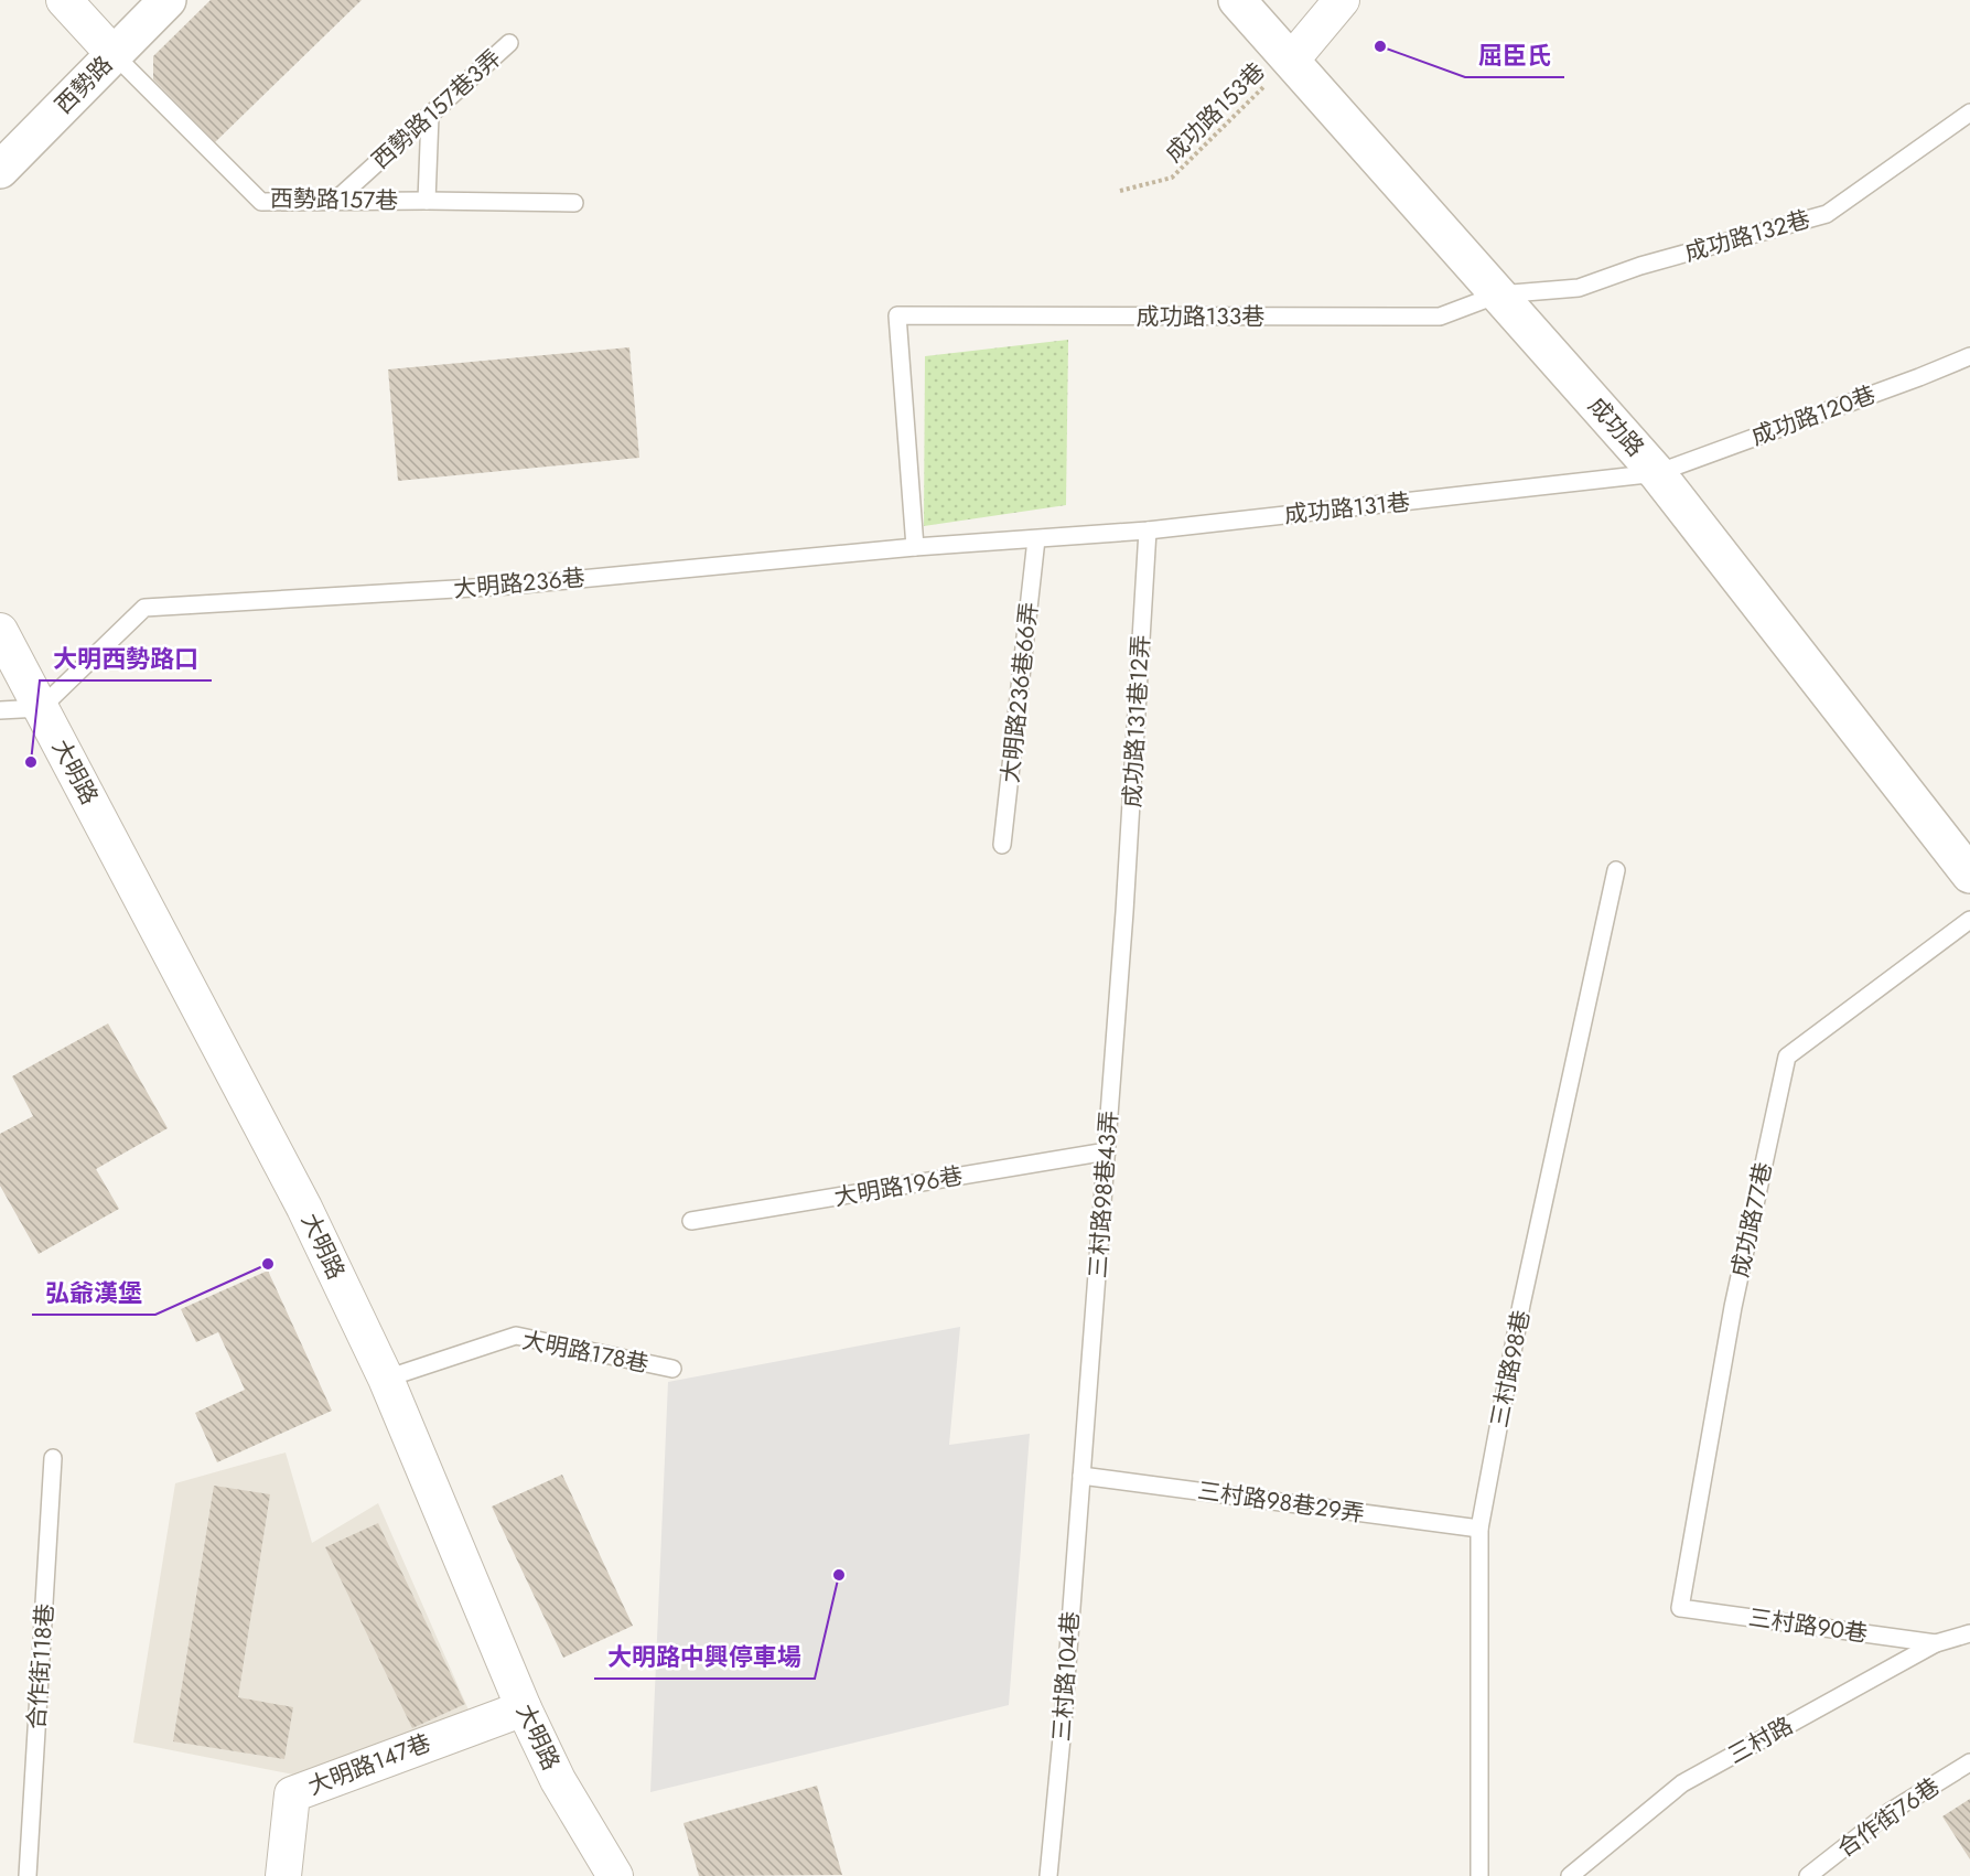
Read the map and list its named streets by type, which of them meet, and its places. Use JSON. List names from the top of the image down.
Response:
{
  "streets": {
    "street": [
      "西勢路",
      "成功路",
      "大明路",
      "大明路147巷"
    ],
    "lane": [
      "西勢路157巷3弄",
      "西勢路157巷",
      "成功路132巷",
      "成功路133巷",
      "成功路120巷",
      "成功路131巷",
      "大明路236巷",
      "大明路236巷66弄",
      "成功路131巷12弄",
      "大明路196巷",
      "三村路98巷43弄",
      "成功路77巷",
      "大明路178巷",
      "三村路98巷",
      "三村路98巷29弄",
      "三村路90巷",
      "合作街118巷",
      "三村路104巷",
      "三村路",
      "合作街76巷"
    ],
    "path": ["成功路153巷"]
  },
  "crossings": [
    ["西勢路", "西勢路157巷"],
    ["西勢路157巷3弄", "西勢路157巷"],
    ["成功路153巷", "成功路"],
    ["成功路132巷", "成功路133巷"],
    ["成功路132巷", "成功路"],
    ["成功路133巷", "成功路"],
    ["成功路133巷", "大明路236巷"],
    ["成功路120巷", "成功路"],
    ["成功路120巷", "成功路131巷"],
    ["成功路", "成功路131巷"],
    ["成功路131巷", "大明路236巷"],
    ["成功路131巷", "大明路236巷66弄"],
    ["成功路131巷", "成功路131巷12弄"],
    ["大明路236巷", "大明路236巷66弄"],
    ["大明路236巷", "大明路"],
    ["成功路131巷12弄", "三村路98巷43弄"],
    ["大明路", "大明路178巷"],
    ["大明路", "大明路147巷"],
    ["大明路196巷", "三村路98巷43弄"],
    ["三村路98巷43弄", "三村路98巷29弄"],
    ["三村路98巷43弄", "三村路104巷"],
    ["成功路77巷", "三村路90巷"],
    ["三村路98巷", "三村路98巷29弄"],
    ["三村路98巷29弄", "三村路104巷"],
    ["三村路90巷", "三村路"]
  ],
  "places": [
    "屈臣氏",
    "大明西勢路口",
    "弘爺漢堡",
    "大明路中興停車場"
  ]
}
